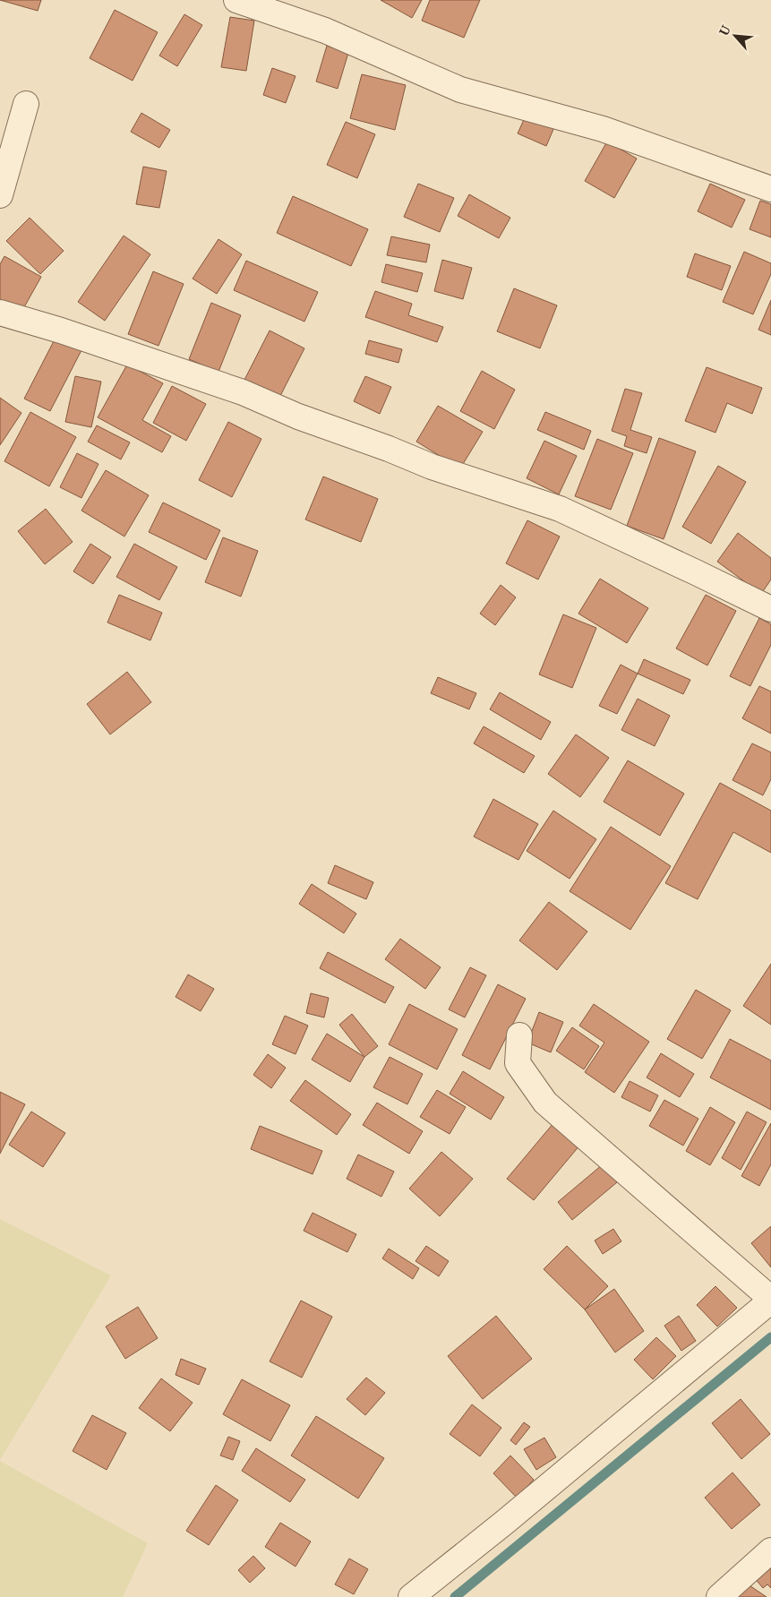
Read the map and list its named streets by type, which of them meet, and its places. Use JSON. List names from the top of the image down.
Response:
{
  "north": "top left"
}
